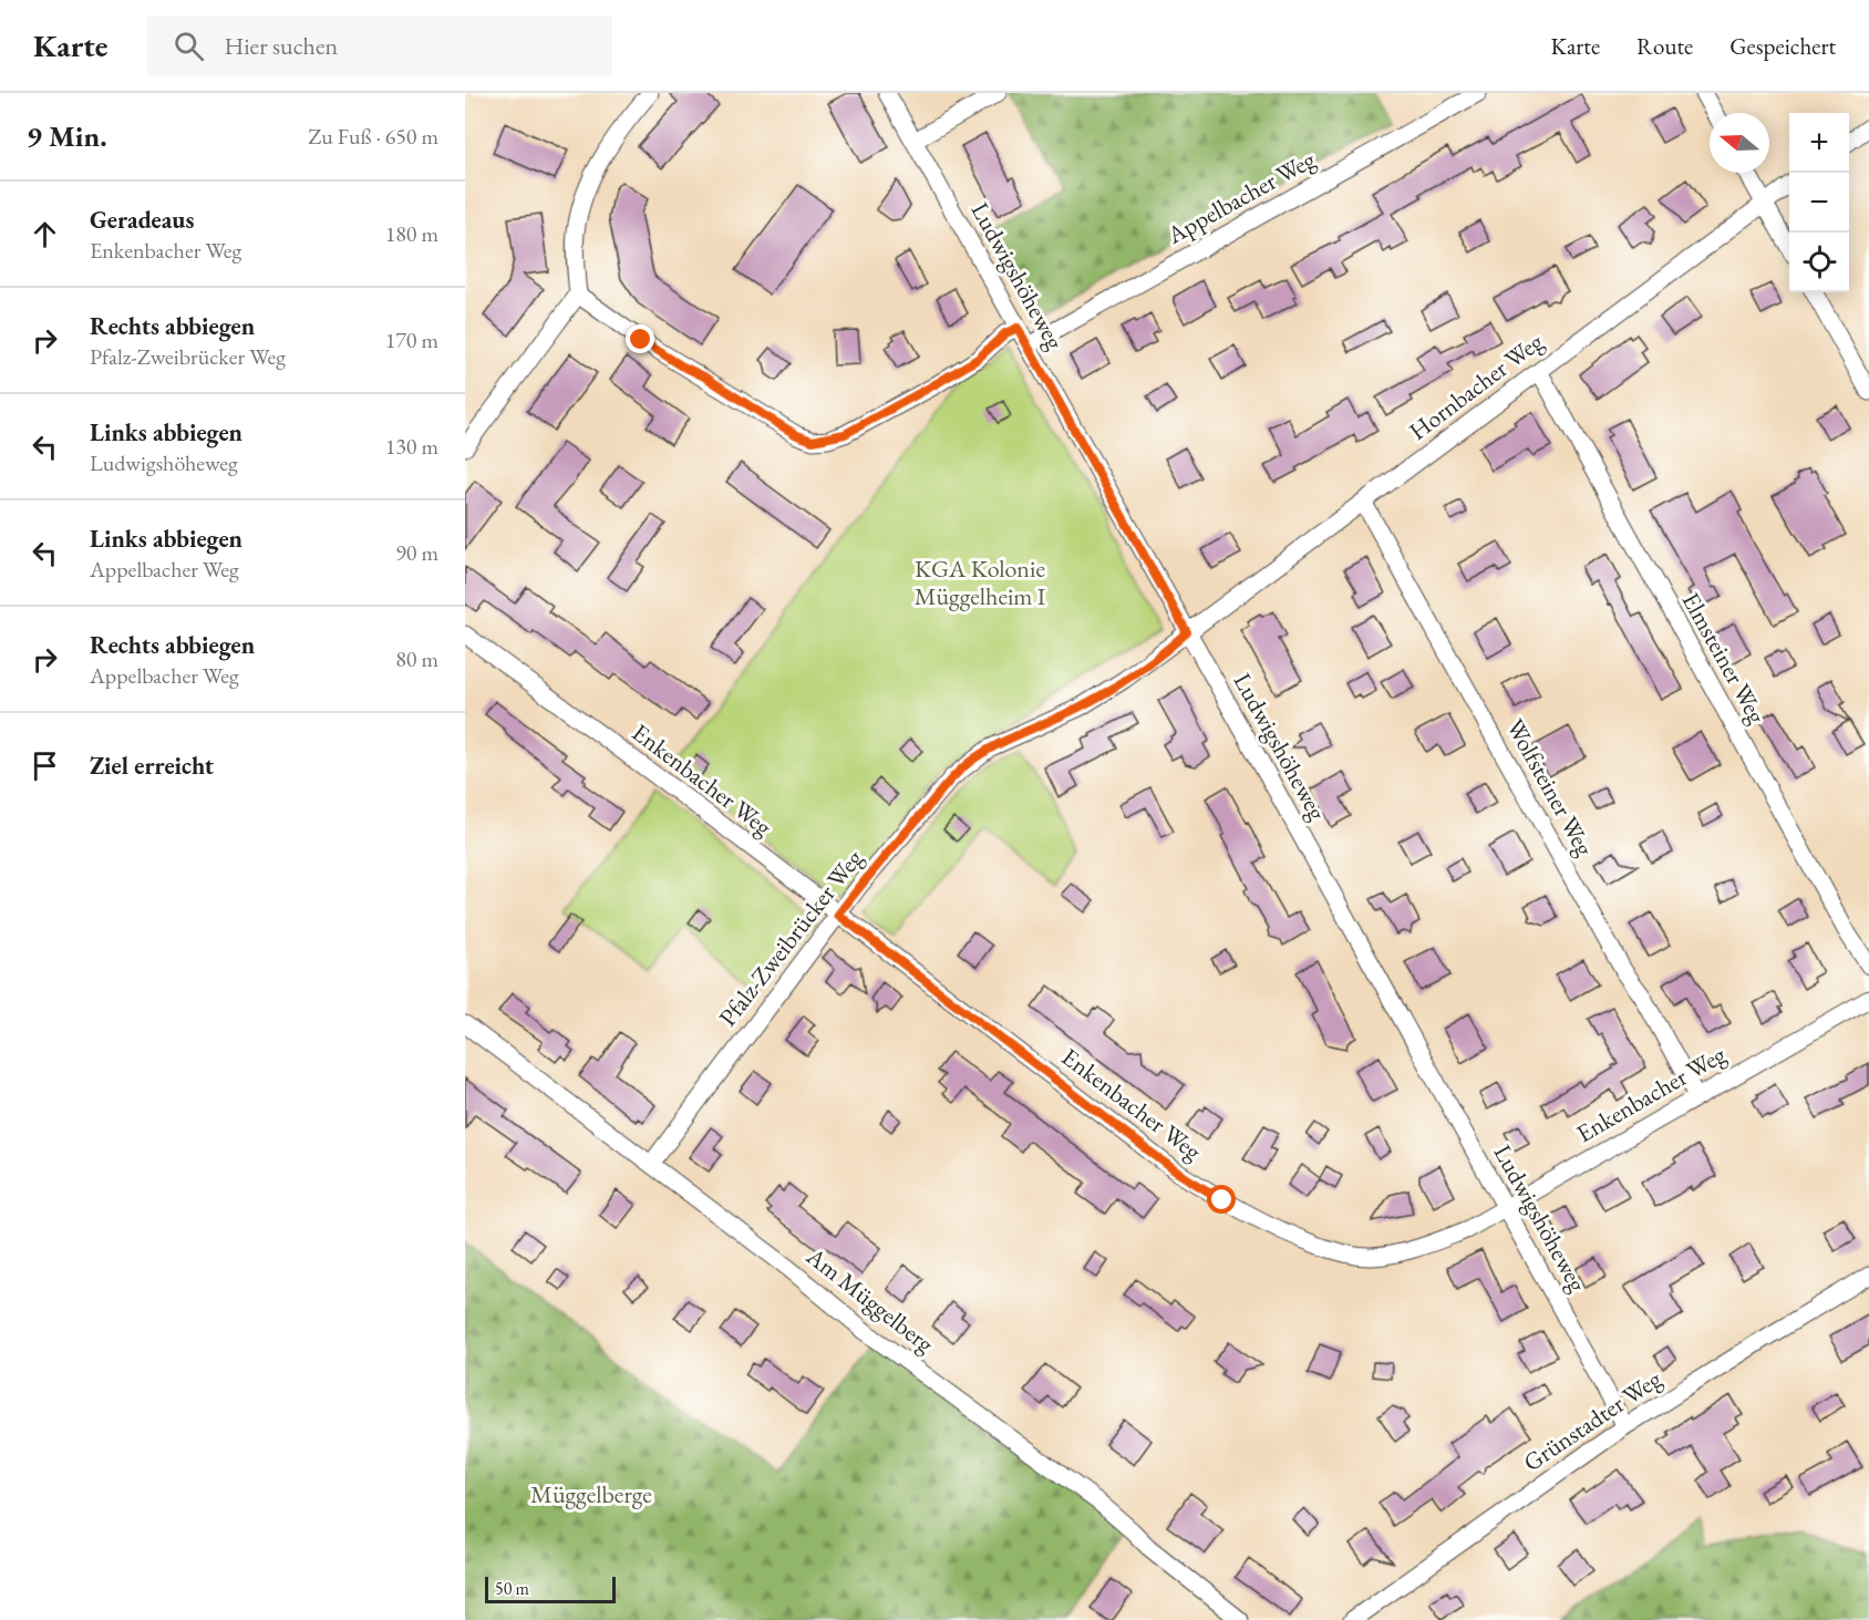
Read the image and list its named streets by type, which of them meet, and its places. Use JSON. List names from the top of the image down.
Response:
{
  "streets": {
    "street": [
      "Appelbacher Weg",
      "Ludwigshöheweg",
      "Hornbacher Weg",
      "Elmsteiner Weg",
      "Enkenbacher Weg",
      "Wolfsteiner Weg",
      "Pfalz-Zweibrücker Weg",
      "Am Müggelberg",
      "Grünstadter Weg"
    ]
  },
  "crossings": [
    ["Appelbacher Weg", "Ludwigshöheweg"],
    ["Ludwigshöheweg", "Hornbacher Weg"],
    ["Ludwigshöheweg", "Enkenbacher Weg"],
    ["Ludwigshöheweg", "Pfalz-Zweibrücker Weg"],
    ["Ludwigshöheweg", "Grünstadter Weg"],
    ["Hornbacher Weg", "Elmsteiner Weg"],
    ["Hornbacher Weg", "Wolfsteiner Weg"],
    ["Hornbacher Weg", "Pfalz-Zweibrücker Weg"],
    ["Enkenbacher Weg", "Wolfsteiner Weg"],
    ["Enkenbacher Weg", "Pfalz-Zweibrücker Weg"],
    ["Pfalz-Zweibrücker Weg", "Am Müggelberg"]
  ],
  "parks": ["KGA Kolonie Müggelheim I", "Müggelberge"],
  "scale_bar": "50 m",
  "north": "left",
  "page": {
    "header": "Karte",
    "search": "Hier suchen",
    "nav": ["Karte", "Route", "Gespeichert"],
    "heading": ["9 Min.", "Zu Fuß · 650 m"],
    "map_buttons": ["+", "−"],
    "list": [
      ["Geradeaus", "Enkenbacher Weg", "180 m"],
      ["Rechts abbiegen", "Pfalz-Zweibrücker Weg", "170 m"],
      ["Links abbiegen", "Ludwigshöheweg", "130 m"],
      ["Links abbiegen", "Appelbacher Weg", "90 m"],
      ["Rechts abbiegen", "Appelbacher Weg", "80 m"],
      "Ziel erreicht"
    ],
    "scale": "50 m"
  }
}
